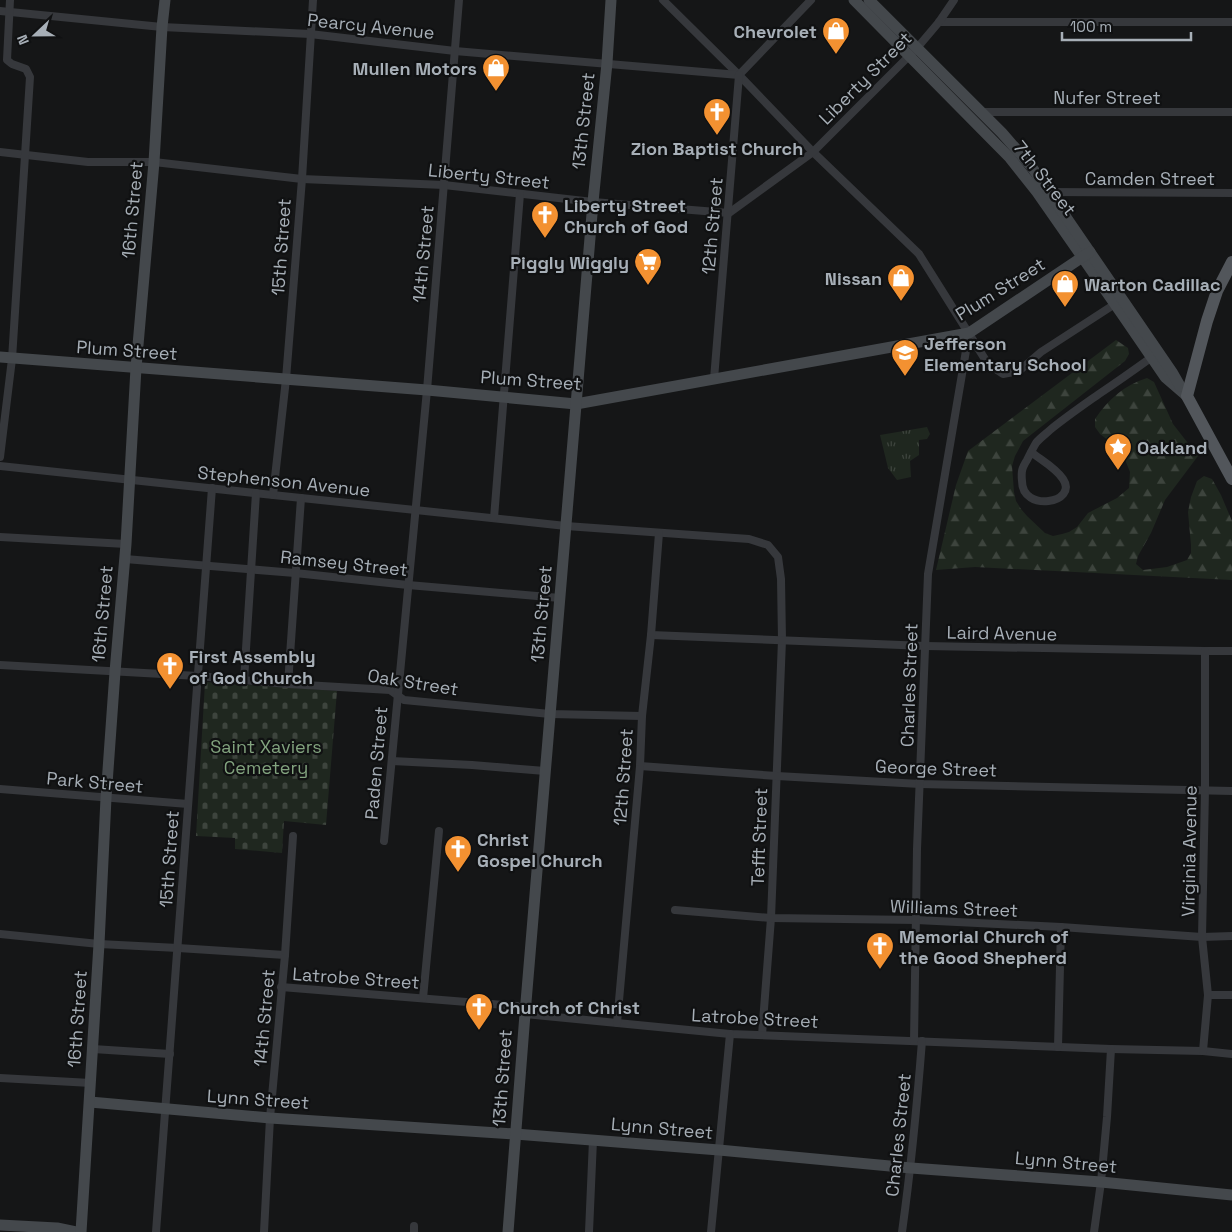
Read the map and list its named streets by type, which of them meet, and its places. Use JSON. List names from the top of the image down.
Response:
{
  "streets": {
    "main road": ["7th Street"],
    "street": [
      "Pearcy Avenue",
      "Liberty Street",
      "Nufer Street",
      "13th Street",
      "Camden Street",
      "16th Street",
      "12th Street",
      "15th Street",
      "14th Street",
      "Plum Street",
      "Stephenson Avenue",
      "Ramsey Street",
      "Laird Avenue",
      "Oak Street",
      "Charles Street",
      "Paden Street",
      "George Street",
      "Park Street",
      "Tefft Street",
      "Virginia Avenue",
      "Williams Street",
      "Latrobe Street",
      "Lynn Street"
    ]
  },
  "crossings": [
    ["Pearcy Avenue", "13th Street"],
    ["Pearcy Avenue", "16th Street"],
    ["Pearcy Avenue", "12th Street"],
    ["Pearcy Avenue", "15th Street"],
    ["Pearcy Avenue", "14th Street"],
    ["Liberty Street", "13th Street"],
    ["Liberty Street", "7th Street"],
    ["Liberty Street", "16th Street"],
    ["Liberty Street", "12th Street"],
    ["Liberty Street", "15th Street"],
    ["Liberty Street", "14th Street"],
    ["Nufer Street", "7th Street"],
    ["13th Street", "Plum Street"],
    ["13th Street", "Stephenson Avenue"],
    ["13th Street", "Ramsey Street"],
    ["13th Street", "Oak Street"],
    ["13th Street", "Latrobe Street"],
    ["13th Street", "Lynn Street"],
    ["7th Street", "Camden Street"],
    ["7th Street", "Plum Street"],
    ["16th Street", "Plum Street"],
    ["16th Street", "Stephenson Avenue"],
    ["16th Street", "Ramsey Street"],
    ["16th Street", "Oak Street"],
    ["16th Street", "Park Street"],
    ["16th Street", "Latrobe Street"],
    ["16th Street", "Lynn Street"],
    ["12th Street", "Plum Street"],
    ["12th Street", "Stephenson Avenue"],
    ["12th Street", "Laird Avenue"],
    ["12th Street", "Oak Street"],
    ["12th Street", "George Street"],
    ["12th Street", "Latrobe Street"],
    ["15th Street", "Plum Street"],
    ["15th Street", "Stephenson Avenue"],
    ["15th Street", "Ramsey Street"],
    ["15th Street", "Oak Street"],
    ["15th Street", "Park Street"],
    ["15th Street", "Latrobe Street"],
    ["15th Street", "Lynn Street"],
    ["14th Street", "Plum Street"],
    ["14th Street", "Stephenson Avenue"],
    ["14th Street", "Paden Street"],
    ["14th Street", "Latrobe Street"],
    ["14th Street", "Lynn Street"],
    ["Plum Street", "Charles Street"],
    ["Stephenson Avenue", "Paden Street"],
    ["Stephenson Avenue", "Tefft Street"],
    ["Ramsey Street", "Paden Street"],
    ["Laird Avenue", "Charles Street"],
    ["Laird Avenue", "Tefft Street"],
    ["Laird Avenue", "Virginia Avenue"],
    ["Oak Street", "Paden Street"],
    ["Charles Street", "George Street"],
    ["Charles Street", "Williams Street"],
    ["Charles Street", "Latrobe Street"],
    ["Charles Street", "Lynn Street"],
    ["George Street", "Tefft Street"],
    ["George Street", "Virginia Avenue"],
    ["Tefft Street", "Williams Street"],
    ["Tefft Street", "Latrobe Street"],
    ["Virginia Avenue", "Williams Street"],
    ["Virginia Avenue", "Latrobe Street"]
  ],
  "parks": ["Saint Xaviers Cemetery"],
  "places": {
    "shop": [
      "Chevrolet",
      "Mullen Motors",
      "Nissan",
      "Warton Cadillac"
    ],
    "church": [
      "Zion Baptist Church",
      "Liberty Street Church of God",
      "First Assembly of God Church",
      "Christ Gospel Church",
      "Memorial Church of the Good Shepherd",
      "Church of Christ"
    ],
    "supermarket": ["Piggly Wiggly"],
    "school or university": ["Jefferson Elementary School"],
    "place": ["Oakland"]
  },
  "scale_bar": "100 m",
  "north": "left"
}
